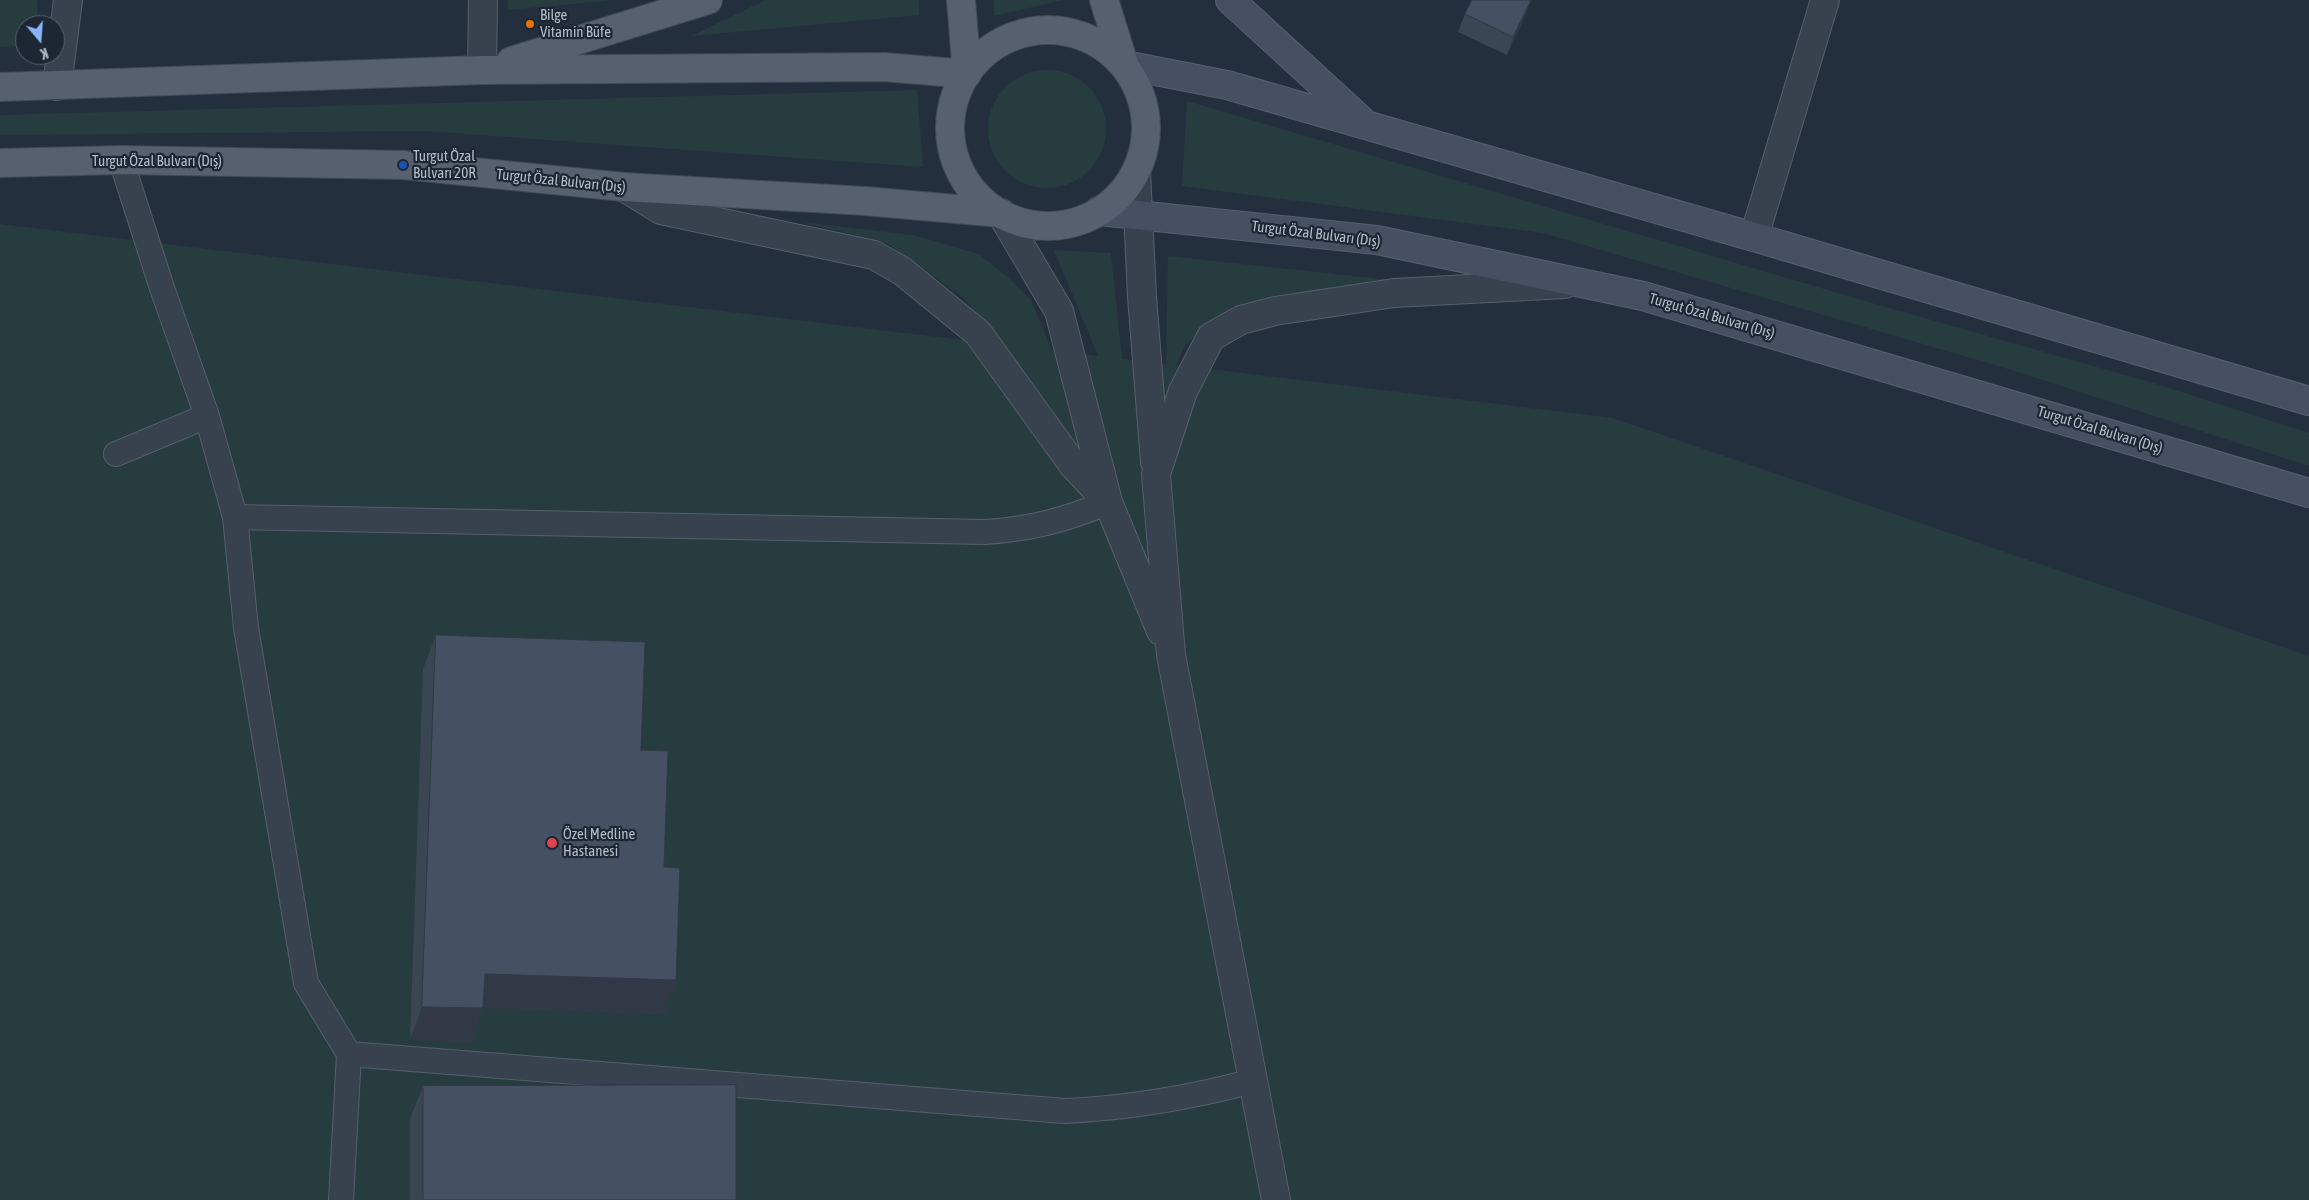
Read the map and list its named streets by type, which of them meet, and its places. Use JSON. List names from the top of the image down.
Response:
{
  "streets": {
    "main road": ["Turgut Özal Bulvarı (Dış)"]
  },
  "places": ["Bilge Vitamin Büfe", "Turgut Özal Bulvarı 20R", "Özel Medline Hastanesi"],
  "north": "bottom"
}
